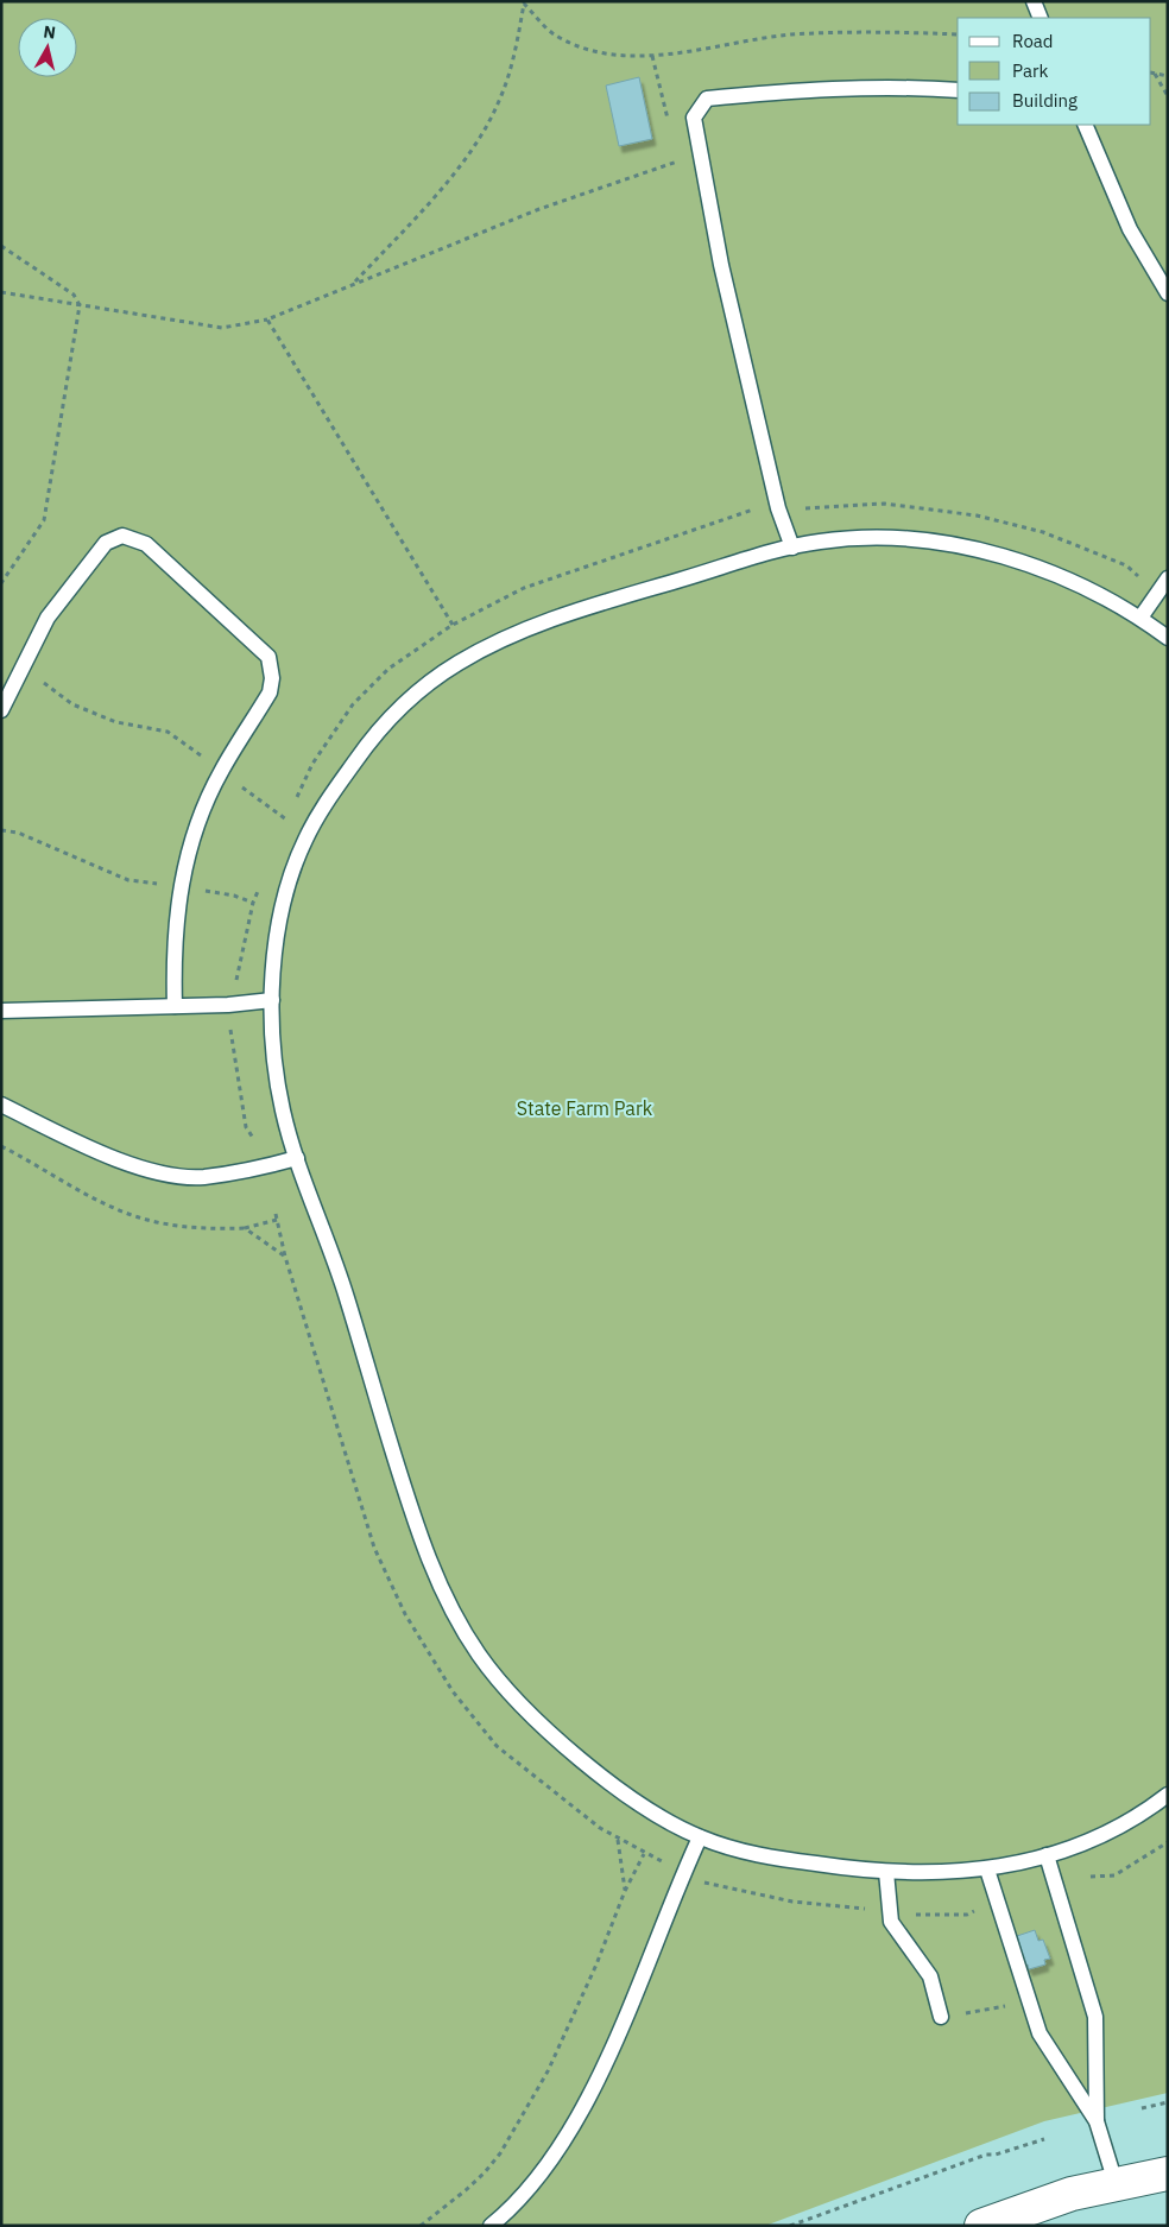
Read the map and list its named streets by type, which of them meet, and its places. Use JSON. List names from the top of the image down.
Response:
{
  "parks": ["State Farm Park"],
  "legend": ["Road", "Park", "Building"],
  "north": "top"
}
